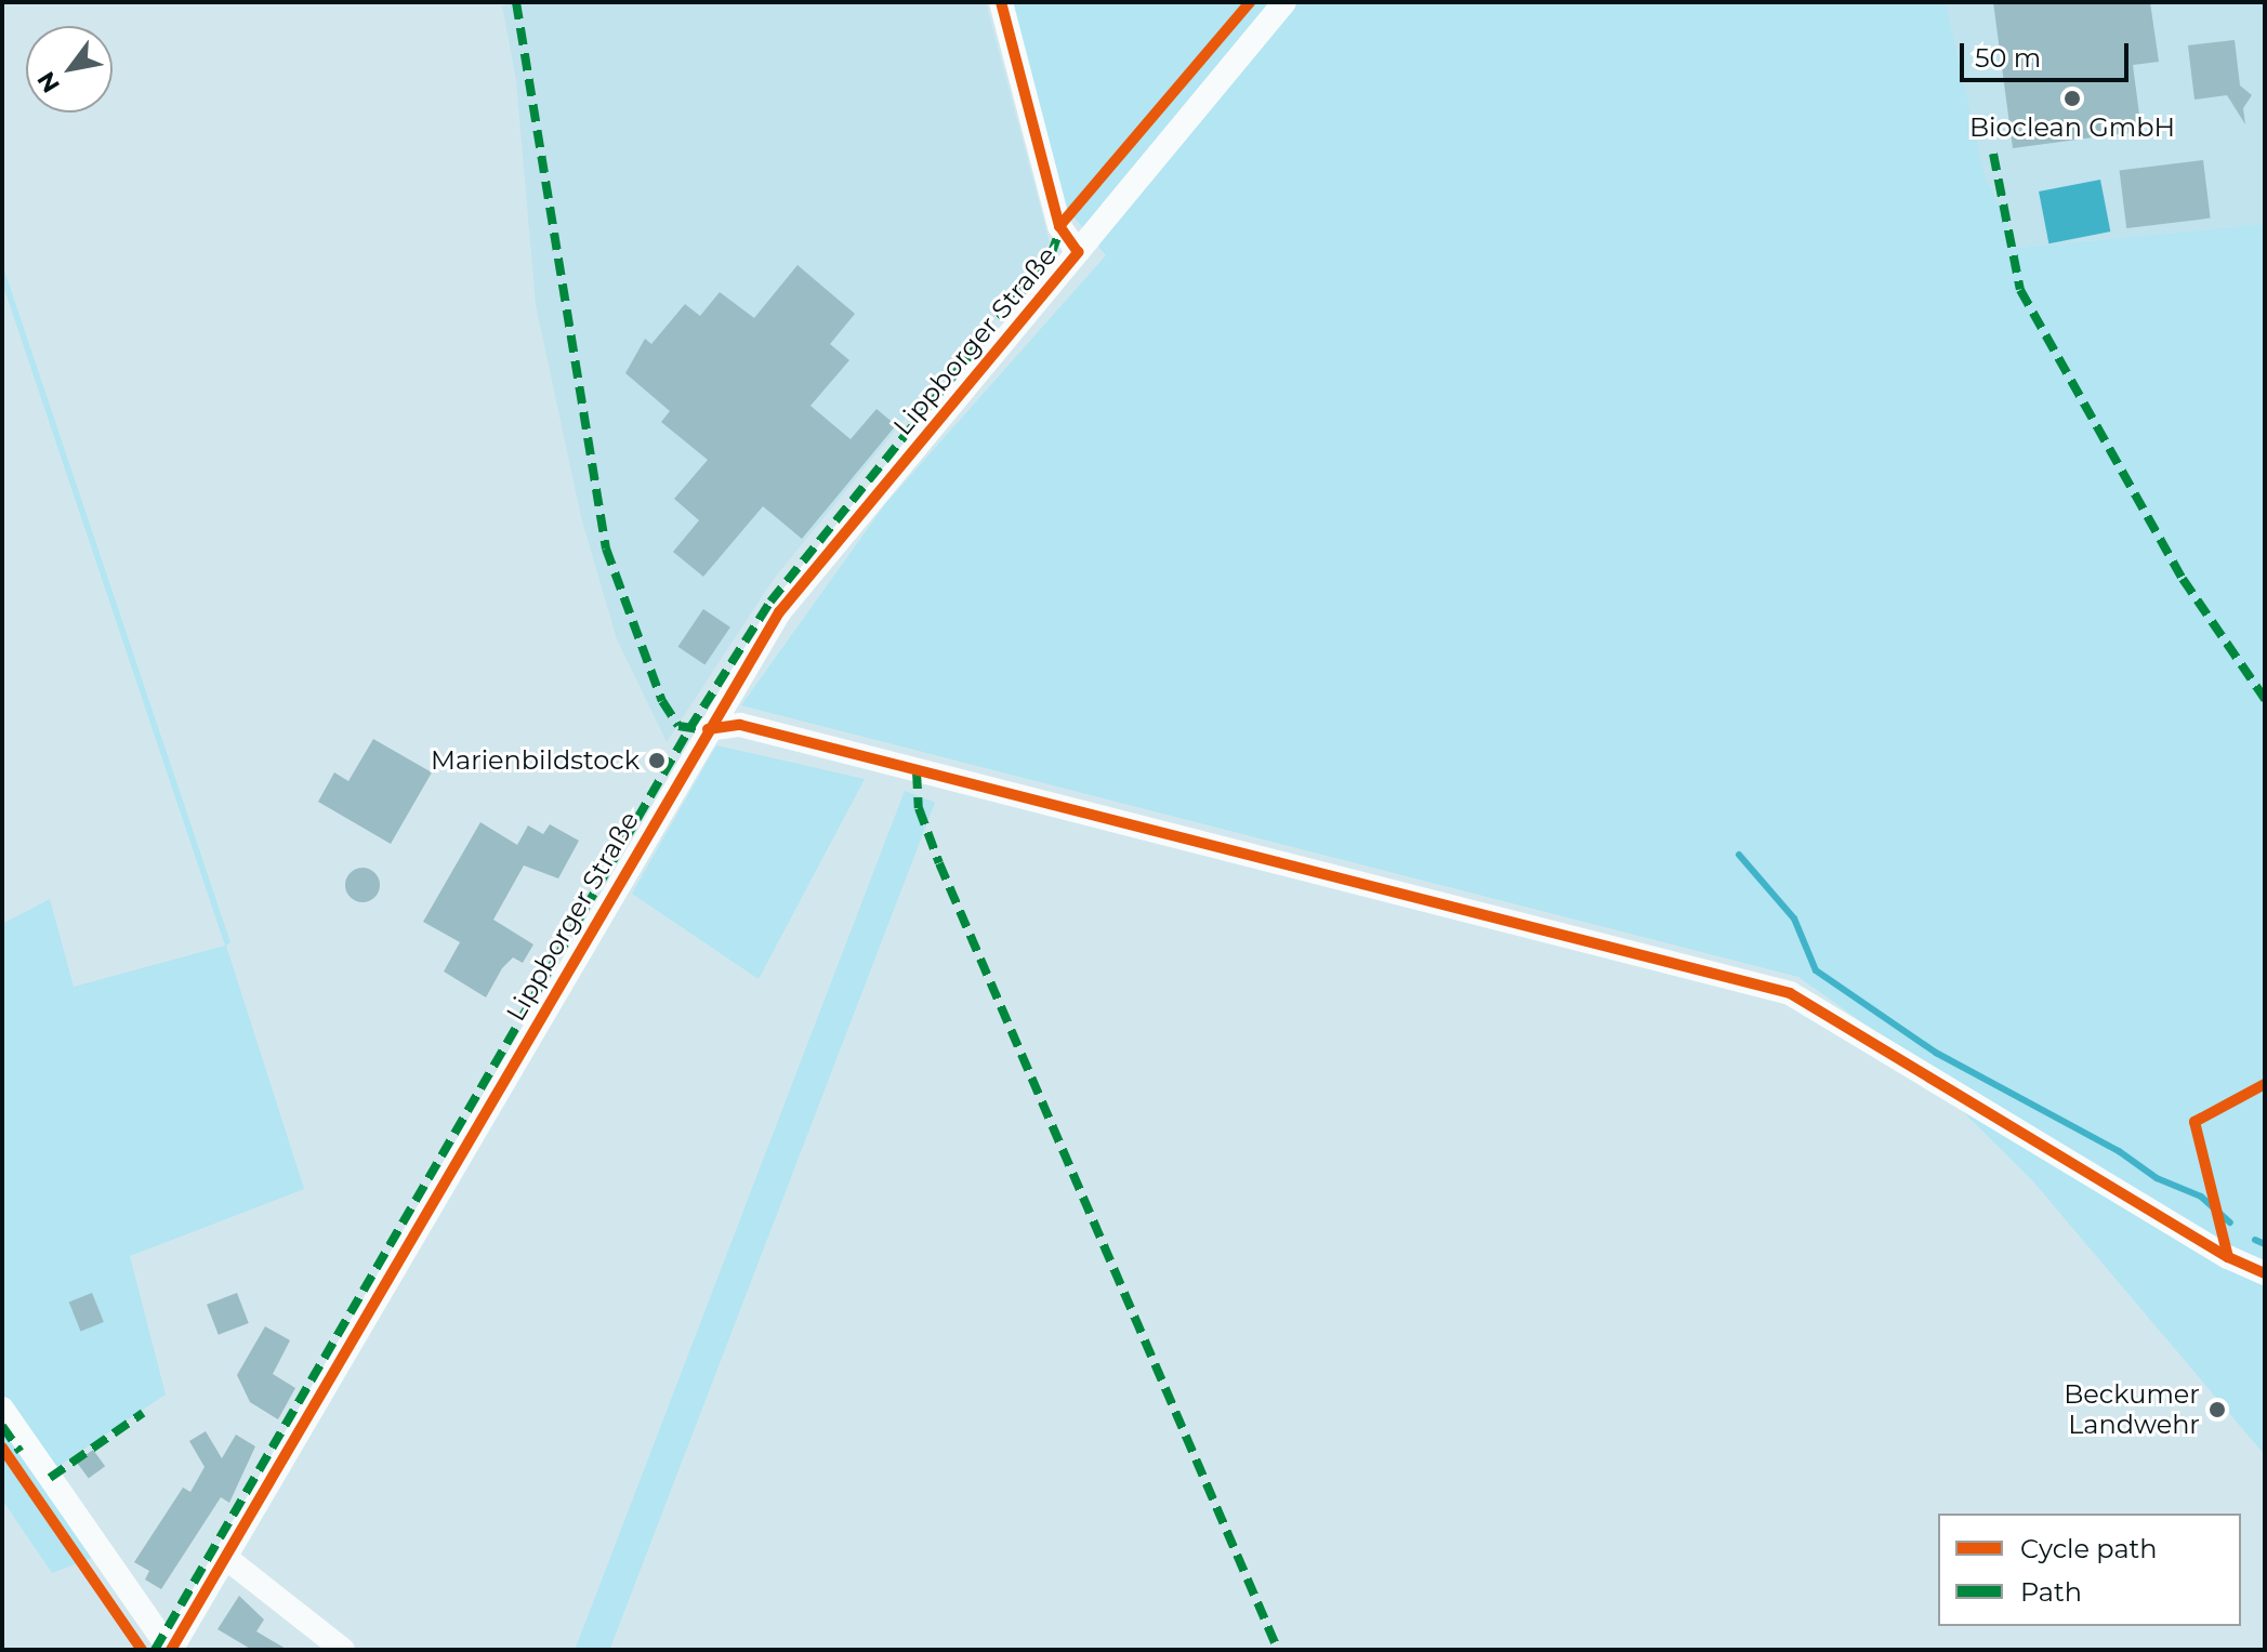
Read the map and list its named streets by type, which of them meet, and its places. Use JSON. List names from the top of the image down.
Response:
{
  "streets": {
    "street": ["Lippborger Straße"]
  },
  "places": ["Bioclean GmbH", "Marienbildstock", "Beckumer Landwehr"],
  "legend": ["Cycle path", "Path"],
  "scale_bar": "50 m",
  "north": "bottom left"
}
